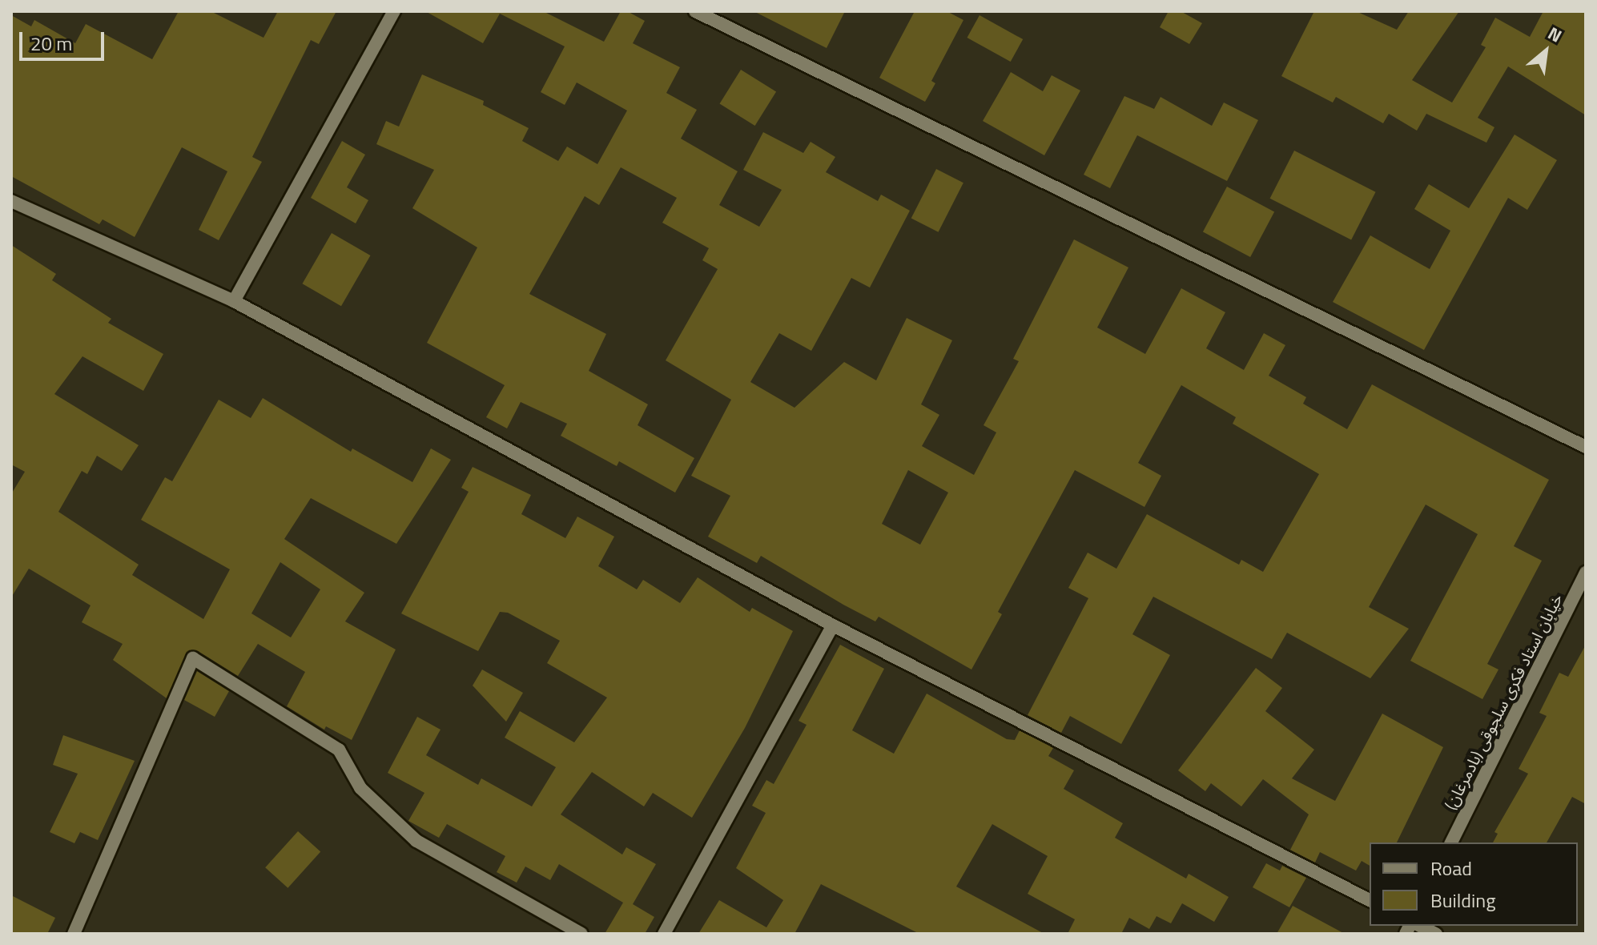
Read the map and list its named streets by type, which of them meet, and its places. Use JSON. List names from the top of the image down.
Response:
{
  "streets": {
    "street": ["خیابان استاد فکری سلجوقی (بادمرغان)"]
  },
  "legend": ["Road", "Building"],
  "scale_bar": "20 m",
  "north": "top right"
}
